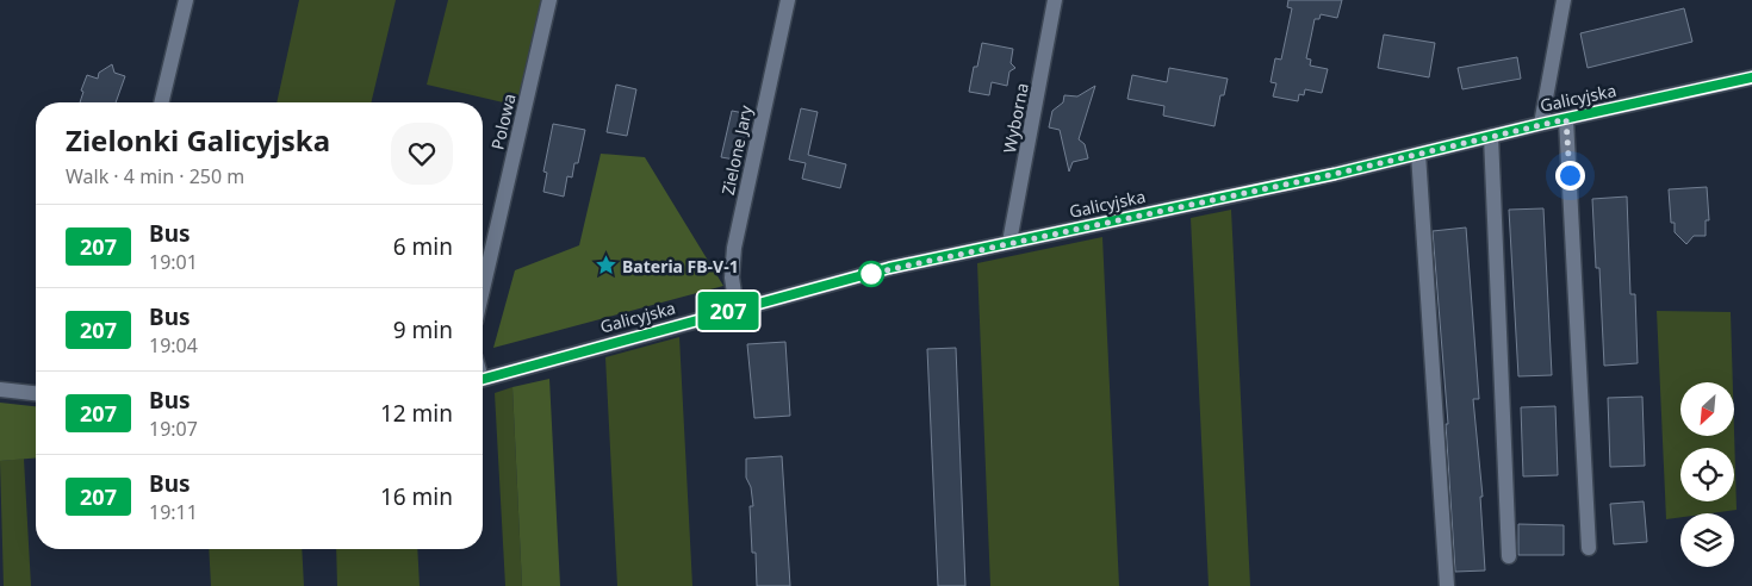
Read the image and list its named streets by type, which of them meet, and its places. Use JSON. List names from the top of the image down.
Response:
{
  "streets": {
    "street": [
      "Galicyjska",
      "Wyborna",
      "Polowa",
      "Zielone Jary"
    ]
  },
  "crossings": [
    ["Galicyjska", "Wyborna"],
    ["Galicyjska", "Zielone Jary"]
  ],
  "places": {
    "place": ["Bateria FB-V-1"]
  },
  "lines": ["bus line 207"],
  "north": "bottom left",
  "page": {
    "on_map": "207",
    "heading": ["Zielonki Galicyjska", "Walk · 4 min · 250 m"],
    "list": [
      {
        "mark": "207",
        "name": "Bus",
        "note": "19:01",
        "value": "6 min"
      },
      {
        "mark": "207",
        "name": "Bus",
        "note": "19:04",
        "value": "9 min"
      },
      {
        "mark": "207",
        "name": "Bus",
        "note": "19:07",
        "value": "12 min"
      },
      {
        "mark": "207",
        "name": "Bus",
        "note": "19:11",
        "value": "16 min"
      }
    ]
  }
}
